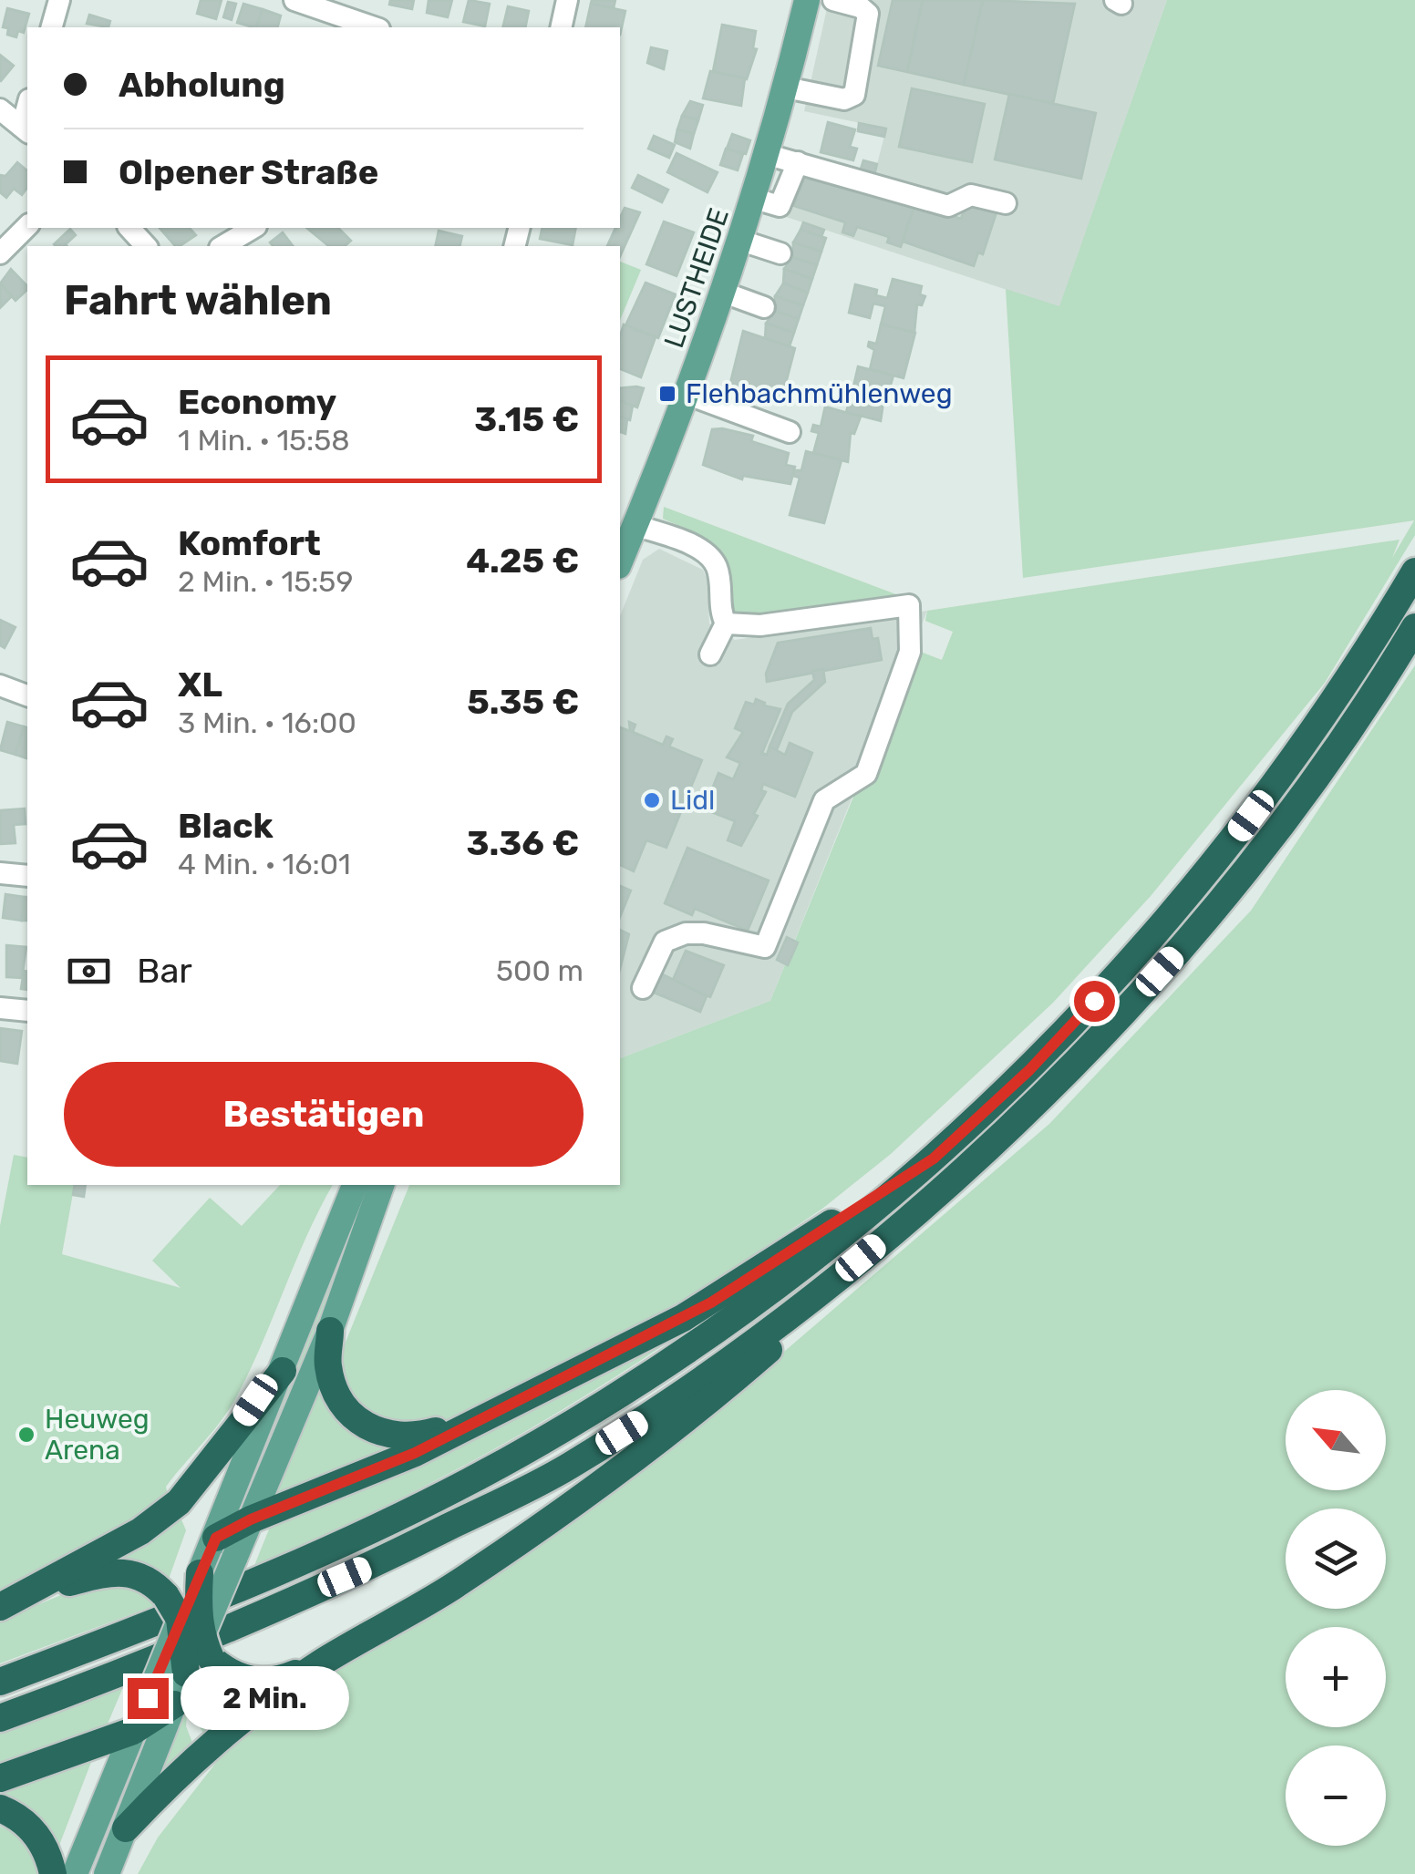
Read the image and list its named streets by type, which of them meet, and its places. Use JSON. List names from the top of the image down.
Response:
{
  "streets": {
    "main road": ["LUSTHEIDE"]
  },
  "places": {
    "transit": ["Flehbachmühlenweg"],
    "other": ["Lidl", "Heuweg Arena"]
  },
  "north": "top left",
  "page": {
    "banner": ["Abholung", "Olpener Straße"],
    "heading": "Fahrt wählen",
    "list": [
      {
        "name": "Economy",
        "note": "1 Min. · 15:58",
        "value": "3.15 €"
      },
      {
        "name": "Komfort",
        "note": "2 Min. · 15:59",
        "value": "4.25 €"
      },
      {
        "name": "XL",
        "note": "3 Min. · 16:00",
        "value": "5.35 €"
      },
      {
        "name": "Black",
        "note": "4 Min. · 16:01",
        "value": "3.36 €"
      }
    ],
    "pay": ["Bar", "500 m"],
    "buttons": "Bestätigen",
    "map_buttons": ["+", "−"],
    "bubble": "2 Min."
  }
}
